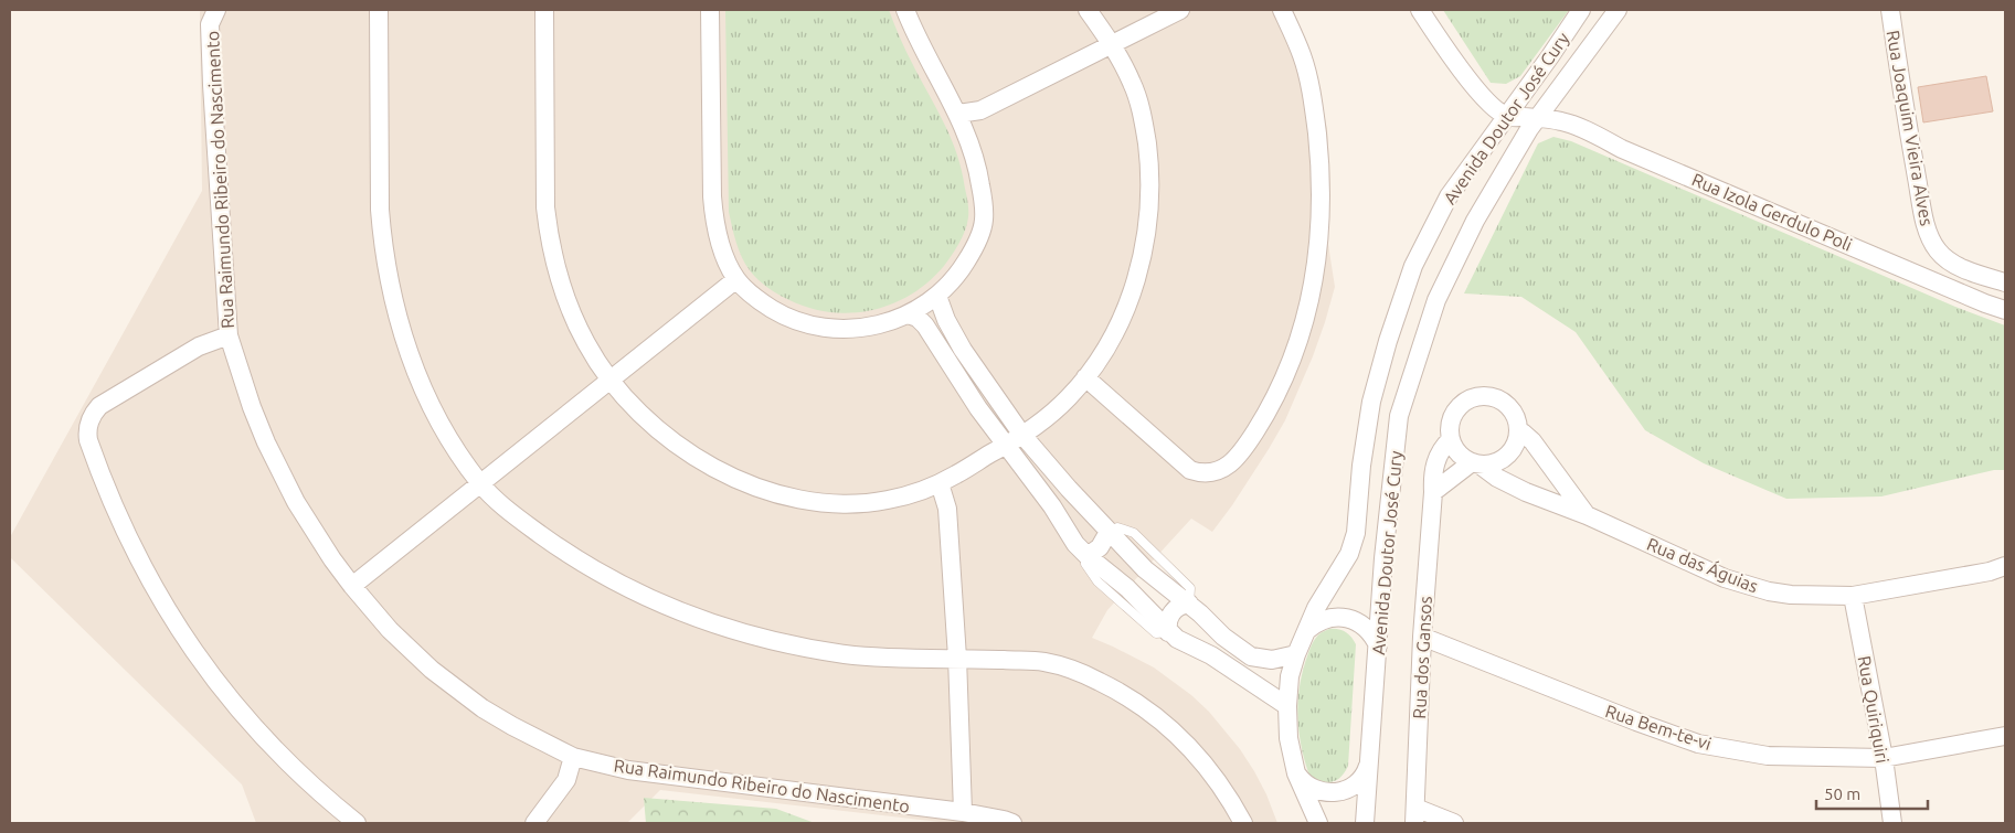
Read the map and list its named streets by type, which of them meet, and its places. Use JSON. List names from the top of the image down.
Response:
{
  "streets": {
    "street": [
      "Avenida Doutor José Cury",
      "Rua Joaquim Vieira Alves",
      "Rua Raimundo Ribeiro do Nascimento",
      "Rua Izola Gerdulo Poli",
      "Rua das Águias",
      "Rua dos Gansos",
      "Rua Quiriquiri",
      "Rua Bem-te-vi"
    ]
  },
  "crossings": [
    ["Avenida Doutor José Cury", "Rua Izola Gerdulo Poli"],
    ["Rua das Águias", "Rua dos Gansos"],
    ["Rua das Águias", "Rua Quiriquiri"],
    ["Rua dos Gansos", "Rua Bem-te-vi"],
    ["Rua Quiriquiri", "Rua Bem-te-vi"]
  ],
  "scale_bar": "50 m"
}
